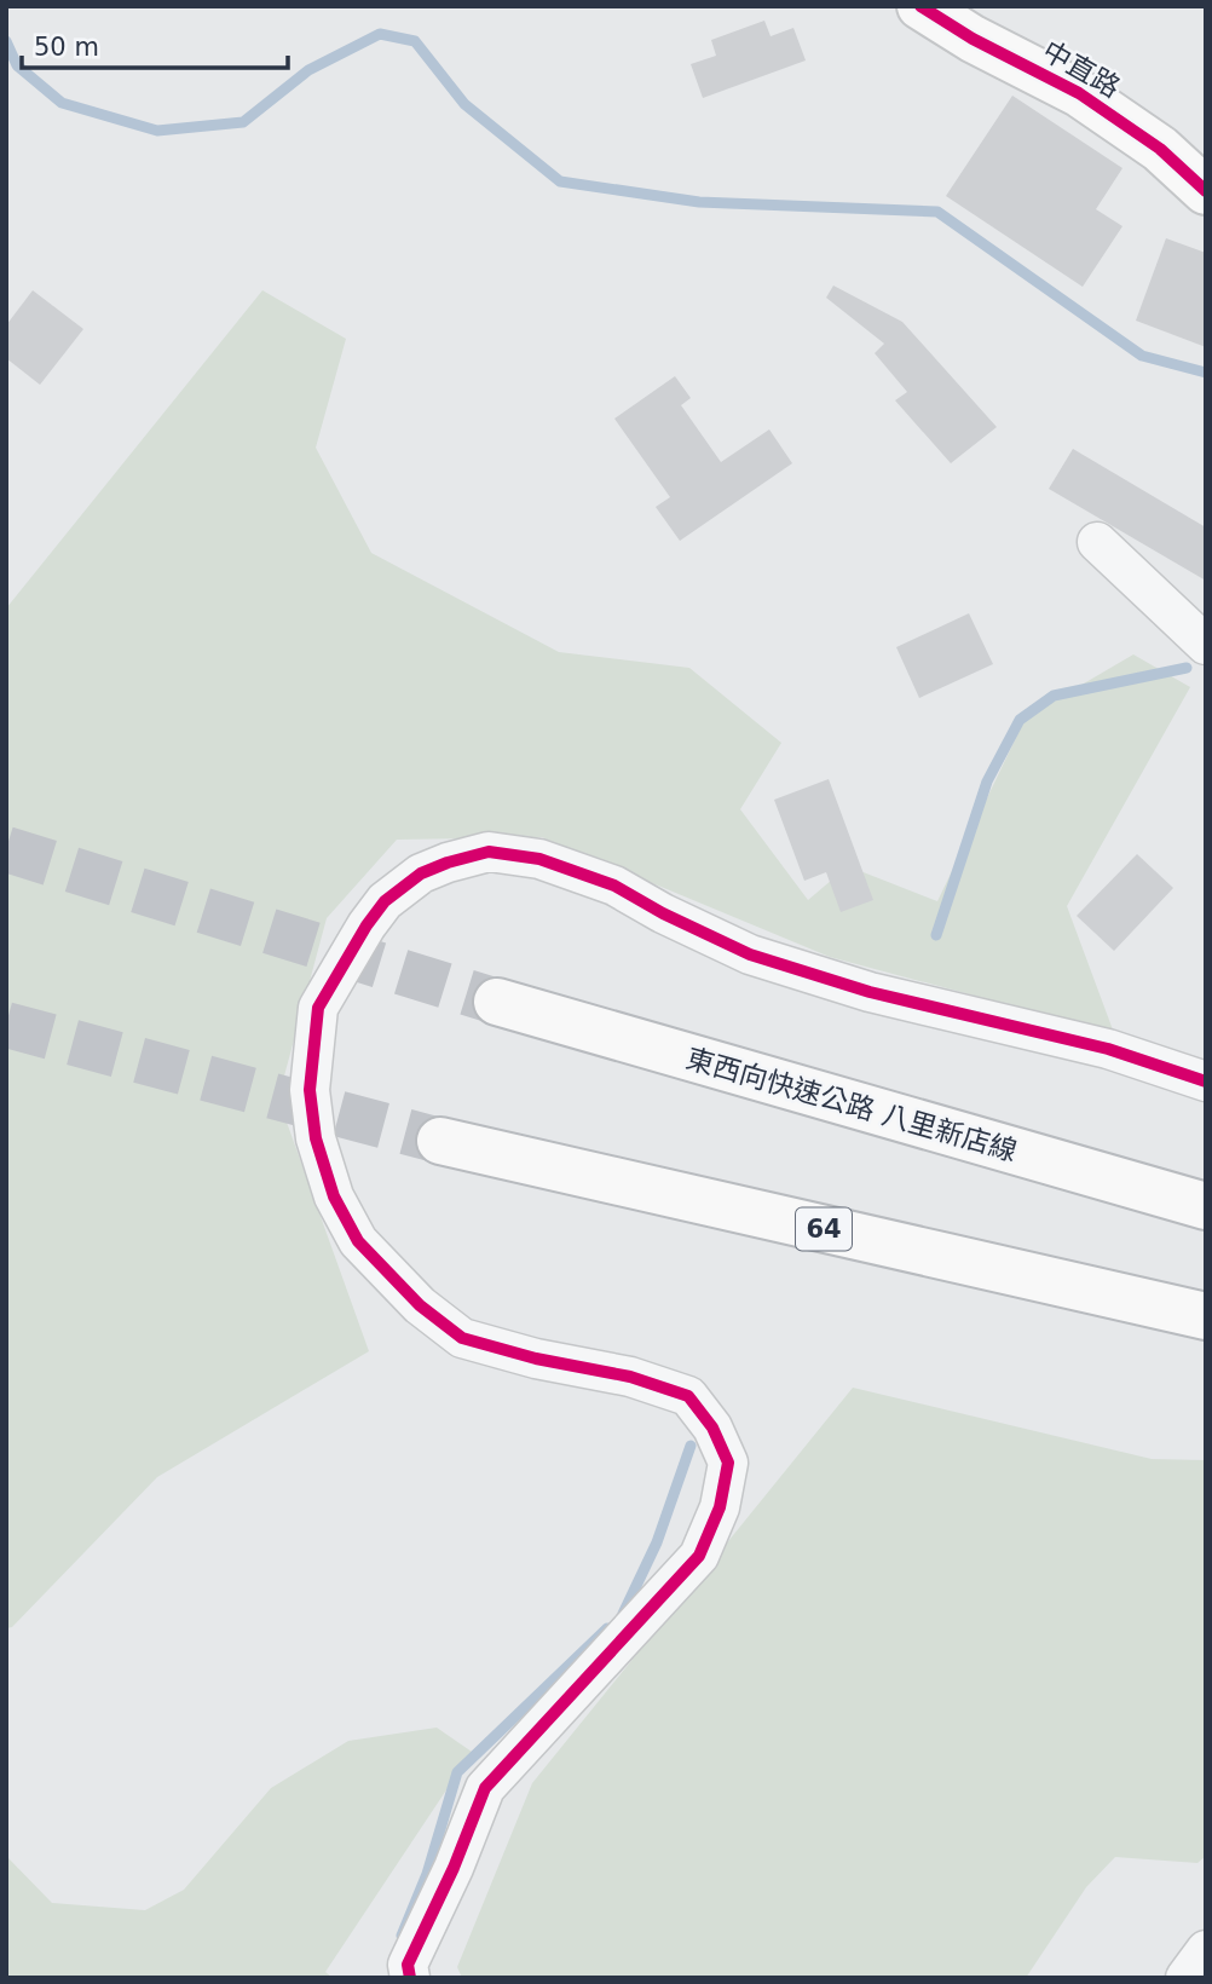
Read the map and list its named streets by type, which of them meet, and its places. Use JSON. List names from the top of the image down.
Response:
{
  "streets": {
    "main road": ["中直路", "東西向快速公路 八里新店線", "64"]
  },
  "scale_bar": "50 m"
}
